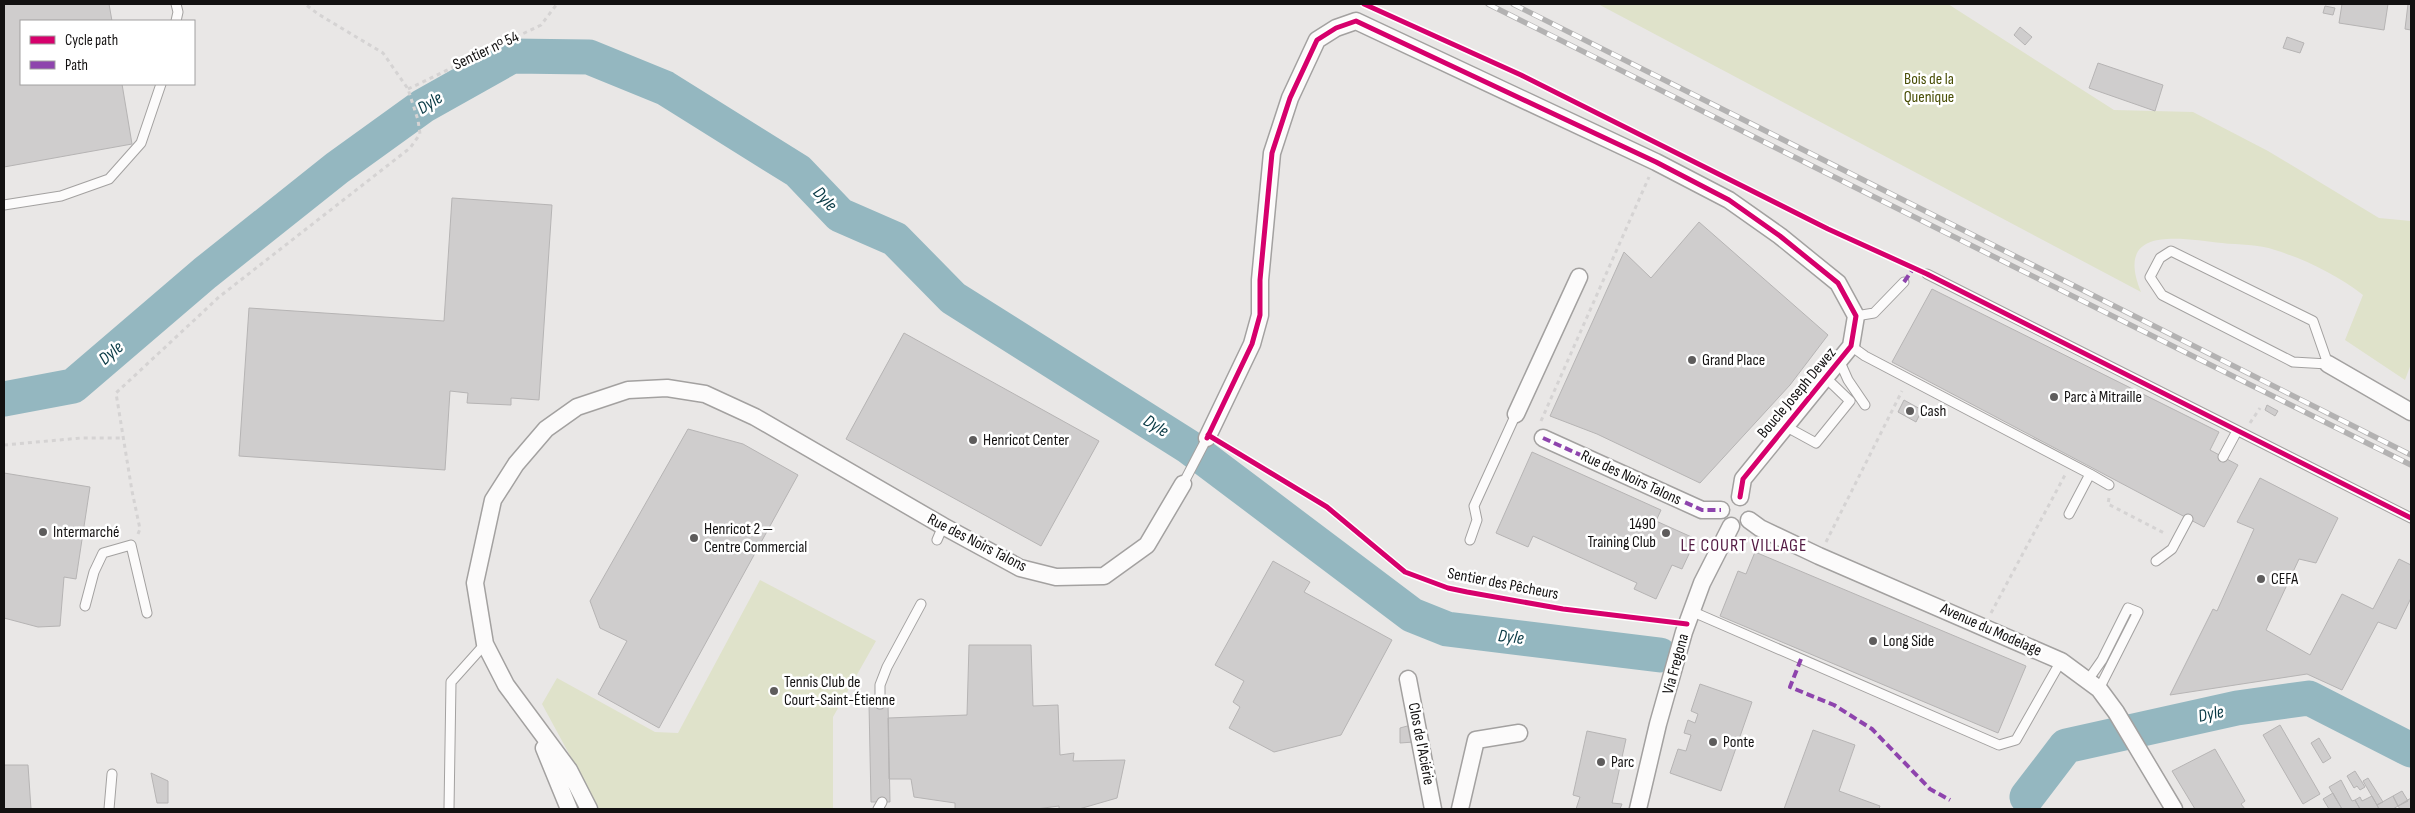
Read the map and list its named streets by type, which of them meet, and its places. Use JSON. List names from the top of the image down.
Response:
{
  "streets": {
    "street": [
      "Boucle Joseph Dewez",
      "Rue des Noirs Talons",
      "Avenue du Modelage",
      "Via Fregona",
      "Clos de l'Aciérie"
    ],
    "path": ["Sentier nᵒ 54"],
    "cycle path": ["Sentier des Pêcheurs"]
  },
  "crossings": [
    ["Boucle Joseph Dewez", "Rue des Noirs Talons"],
    ["Boucle Joseph Dewez", "Avenue du Modelage"],
    ["Boucle Joseph Dewez", "Via Fregona"],
    ["Rue des Noirs Talons", "Avenue du Modelage"],
    ["Rue des Noirs Talons", "Via Fregona"],
    ["Avenue du Modelage", "Via Fregona"]
  ],
  "districts": ["LE COURT VILLAGE"],
  "water": ["Dyle"],
  "parks": ["Bois de la Quenique"],
  "places": [
    "Grand Place",
    "Parc à Mitraille",
    "Cash",
    "Henricot Center",
    "Intermarché",
    "1490 Training Club",
    "Henricot 2 — Centre Commercial",
    "CEFA",
    "Long Side",
    "Tennis Club de Court-Saint-Étienne",
    "Ponte",
    "Parc"
  ],
  "legend": ["Cycle path", "Path"]
}
